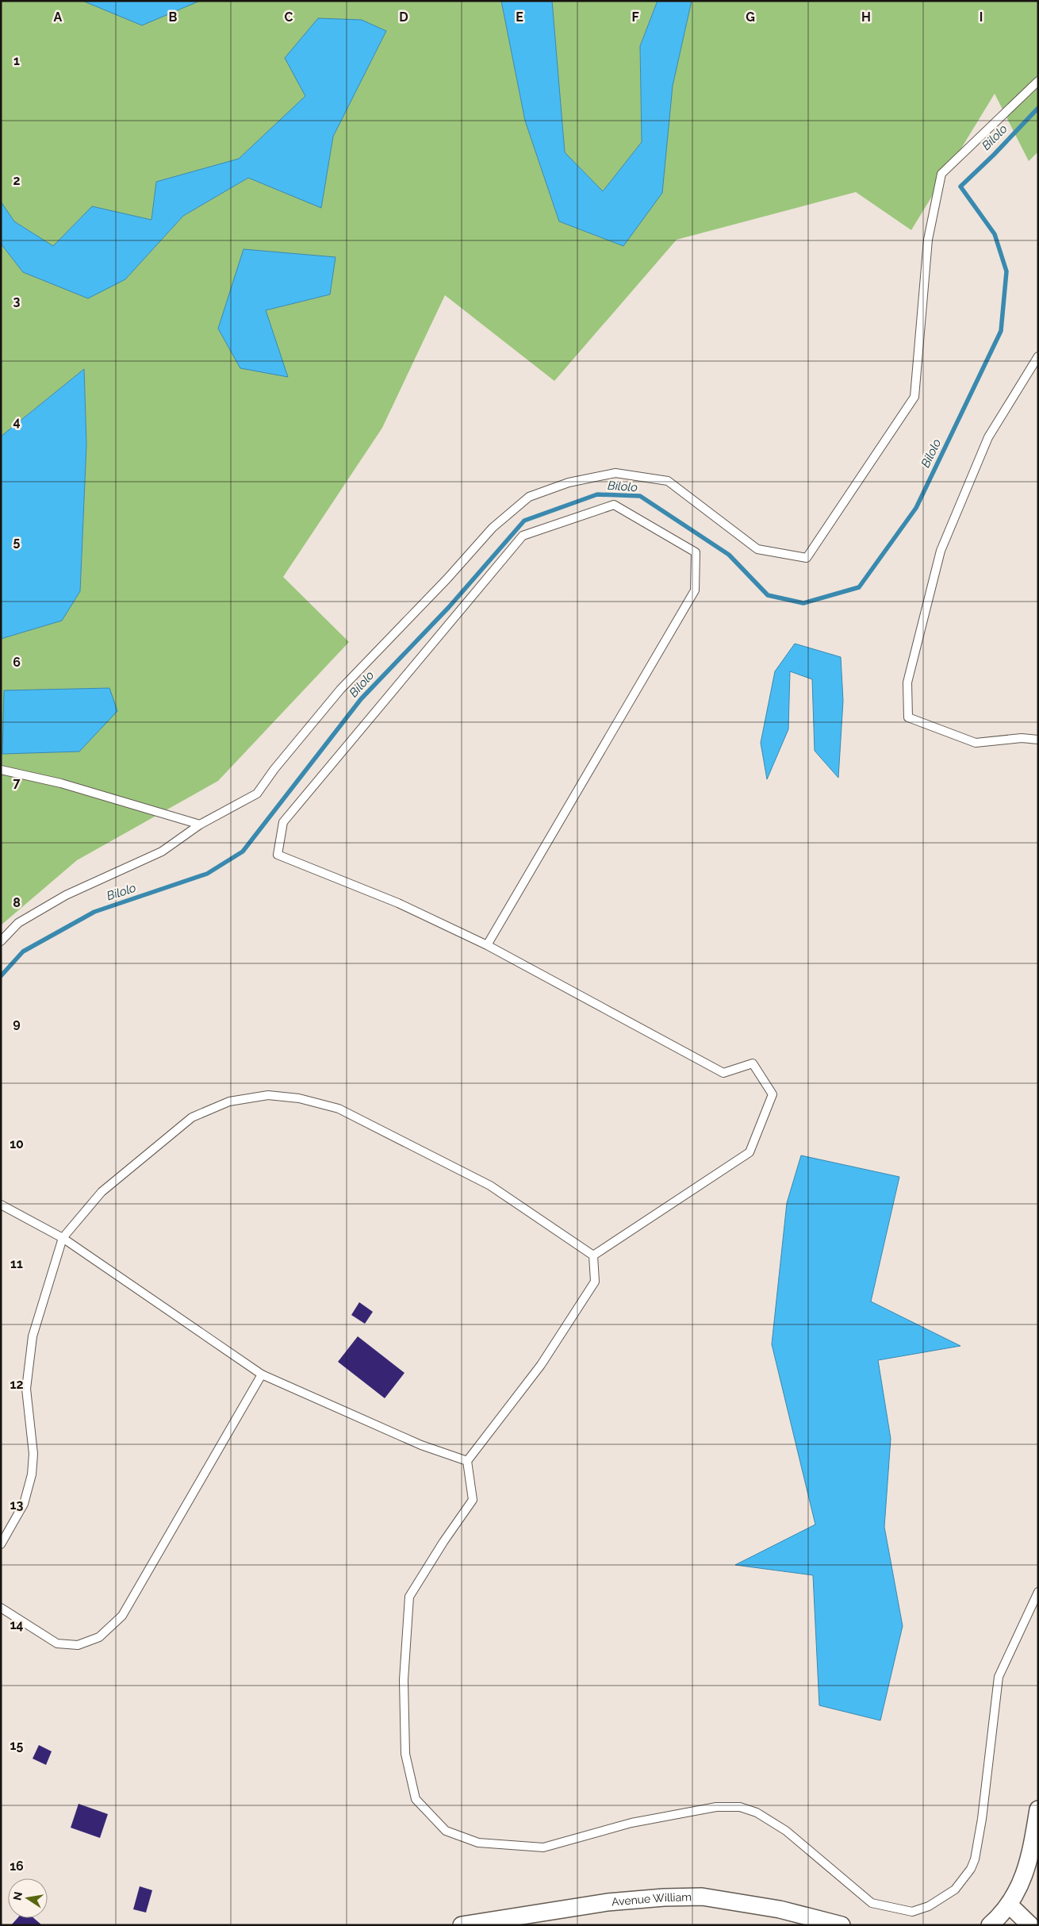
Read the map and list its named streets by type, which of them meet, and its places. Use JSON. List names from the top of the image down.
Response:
{
  "streets": {
    "street": ["Avenue William"]
  },
  "water": ["Bilolo"],
  "north": "left",
  "grid": {
    "columns": [
      "A",
      "B",
      "C",
      "D",
      "E",
      "F",
      "G",
      "H",
      "I"
    ],
    "rows": [
      "1",
      "2",
      "3",
      "4",
      "5",
      "6",
      "7",
      "8",
      "9",
      "10",
      "11",
      "12",
      "13",
      "14",
      "15",
      "16"
    ]
  }
}
